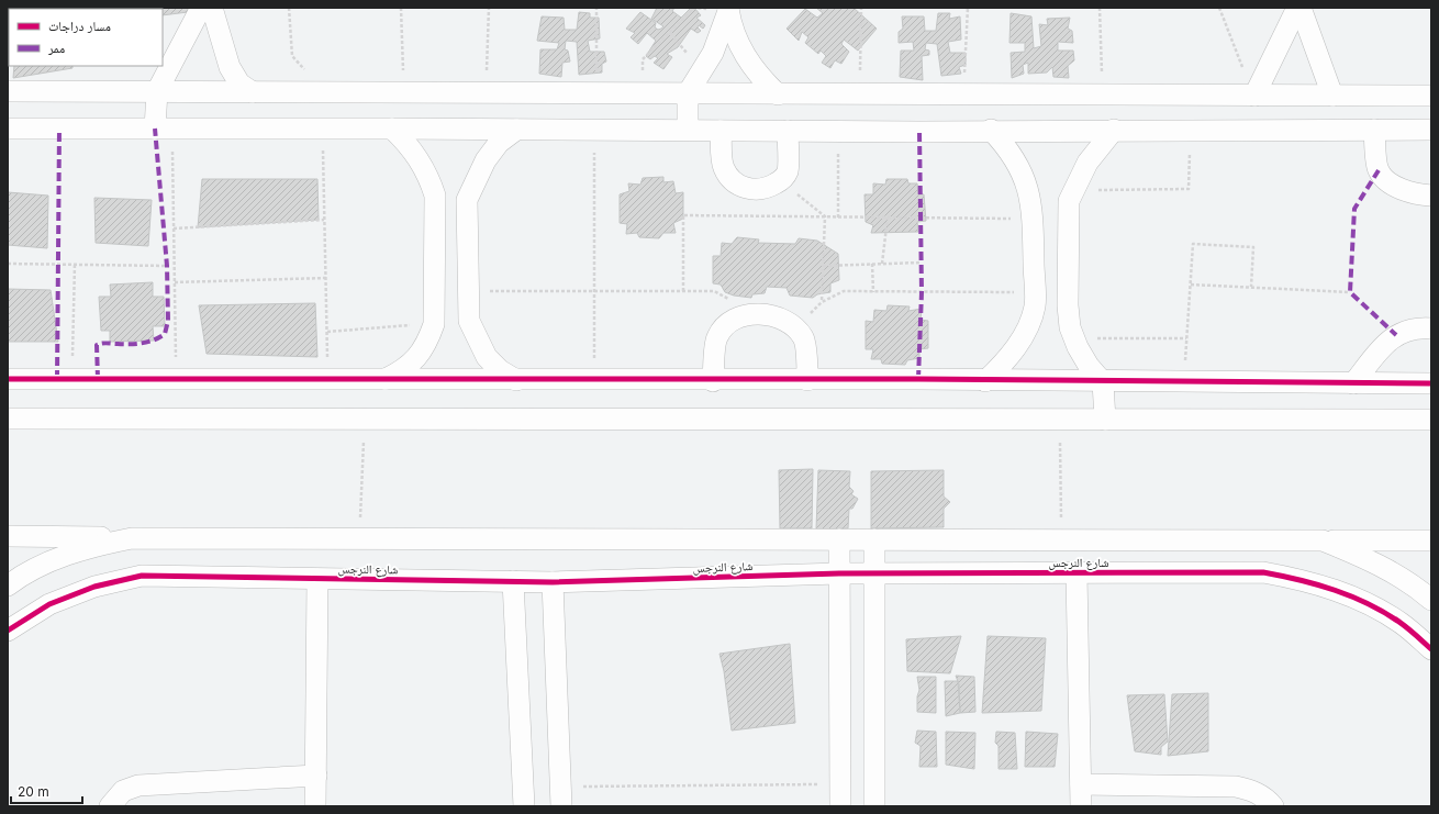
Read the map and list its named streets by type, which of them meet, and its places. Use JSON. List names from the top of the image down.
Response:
{
  "streets": {
    "street": ["شارع النرجس"]
  },
  "legend": ["مسار دراجات", "ممر"],
  "scale_bar": "20 m"
}
